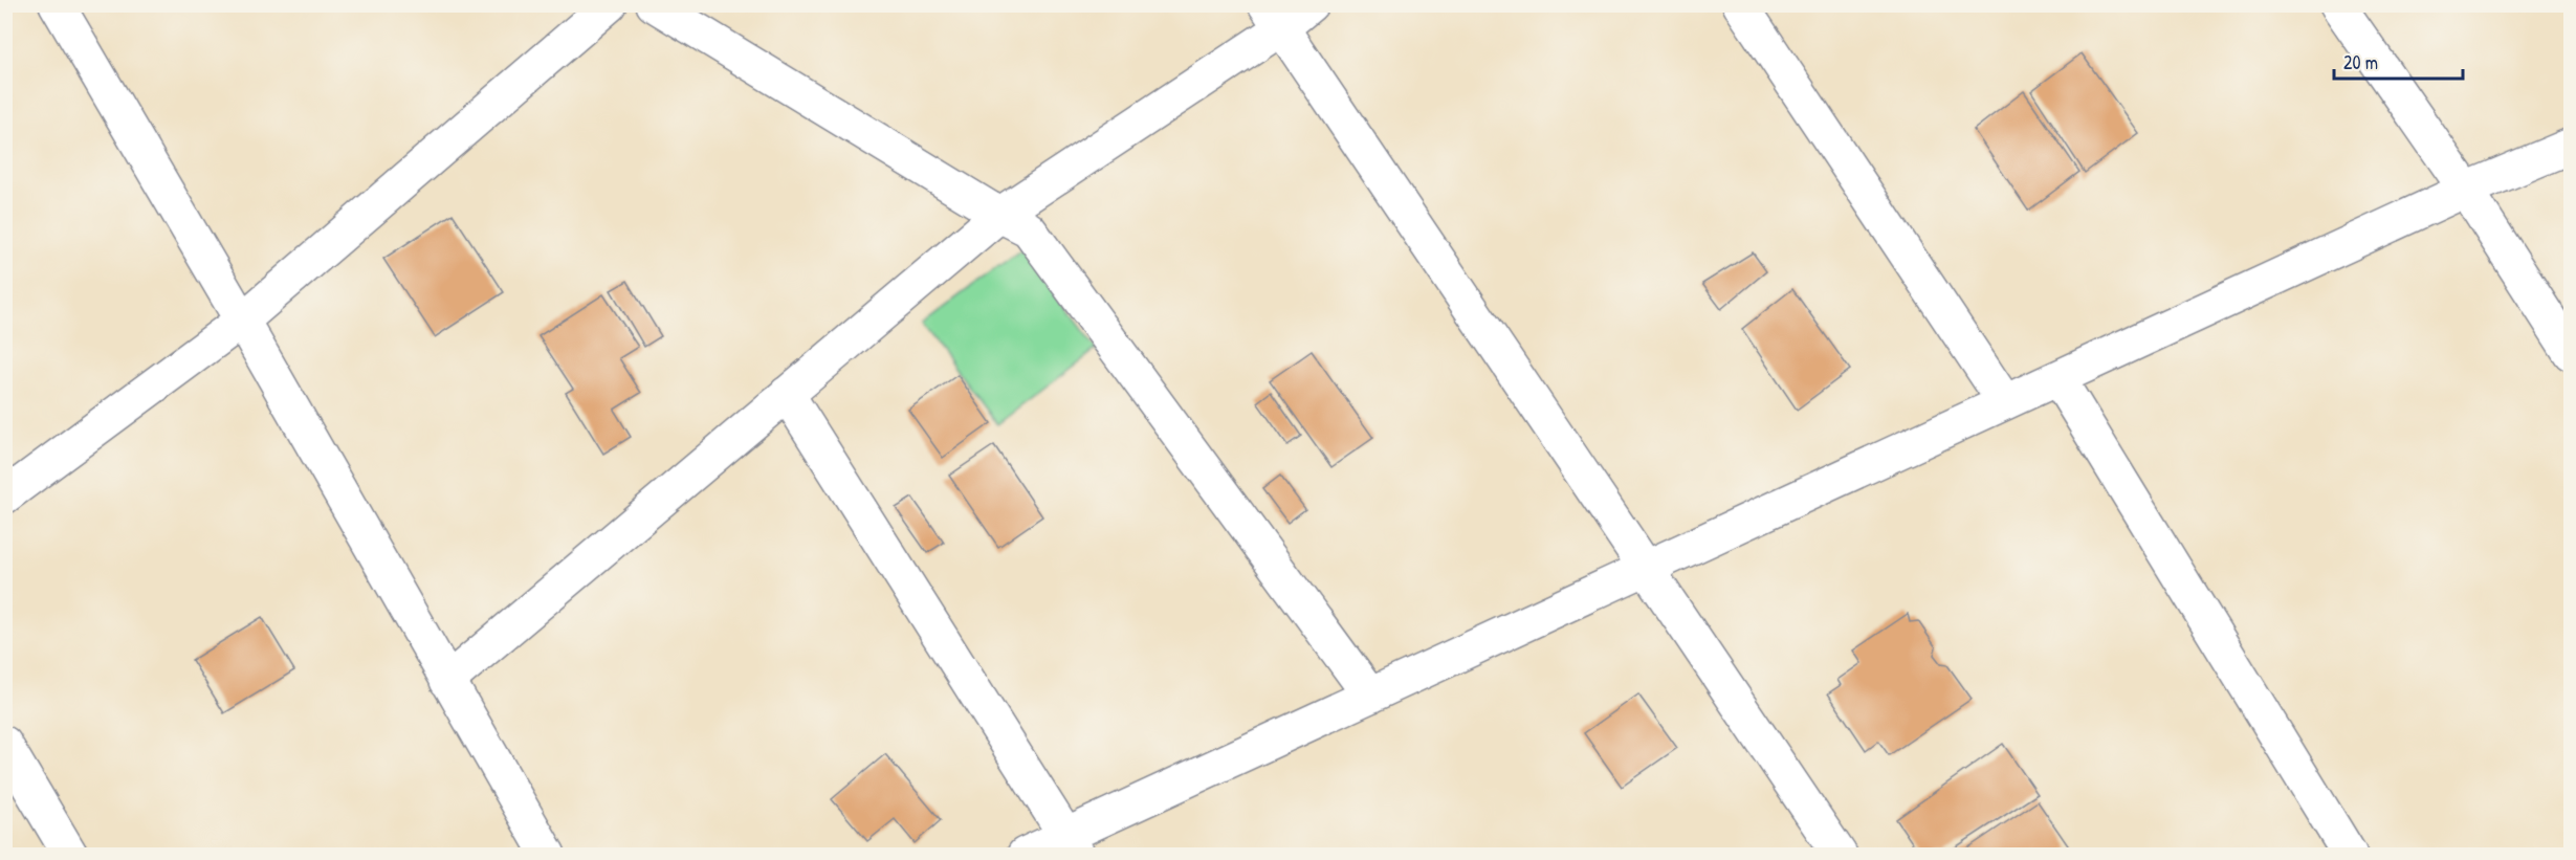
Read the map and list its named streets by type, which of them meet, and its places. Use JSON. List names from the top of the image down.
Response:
{
  "scale_bar": "20 m"
}
